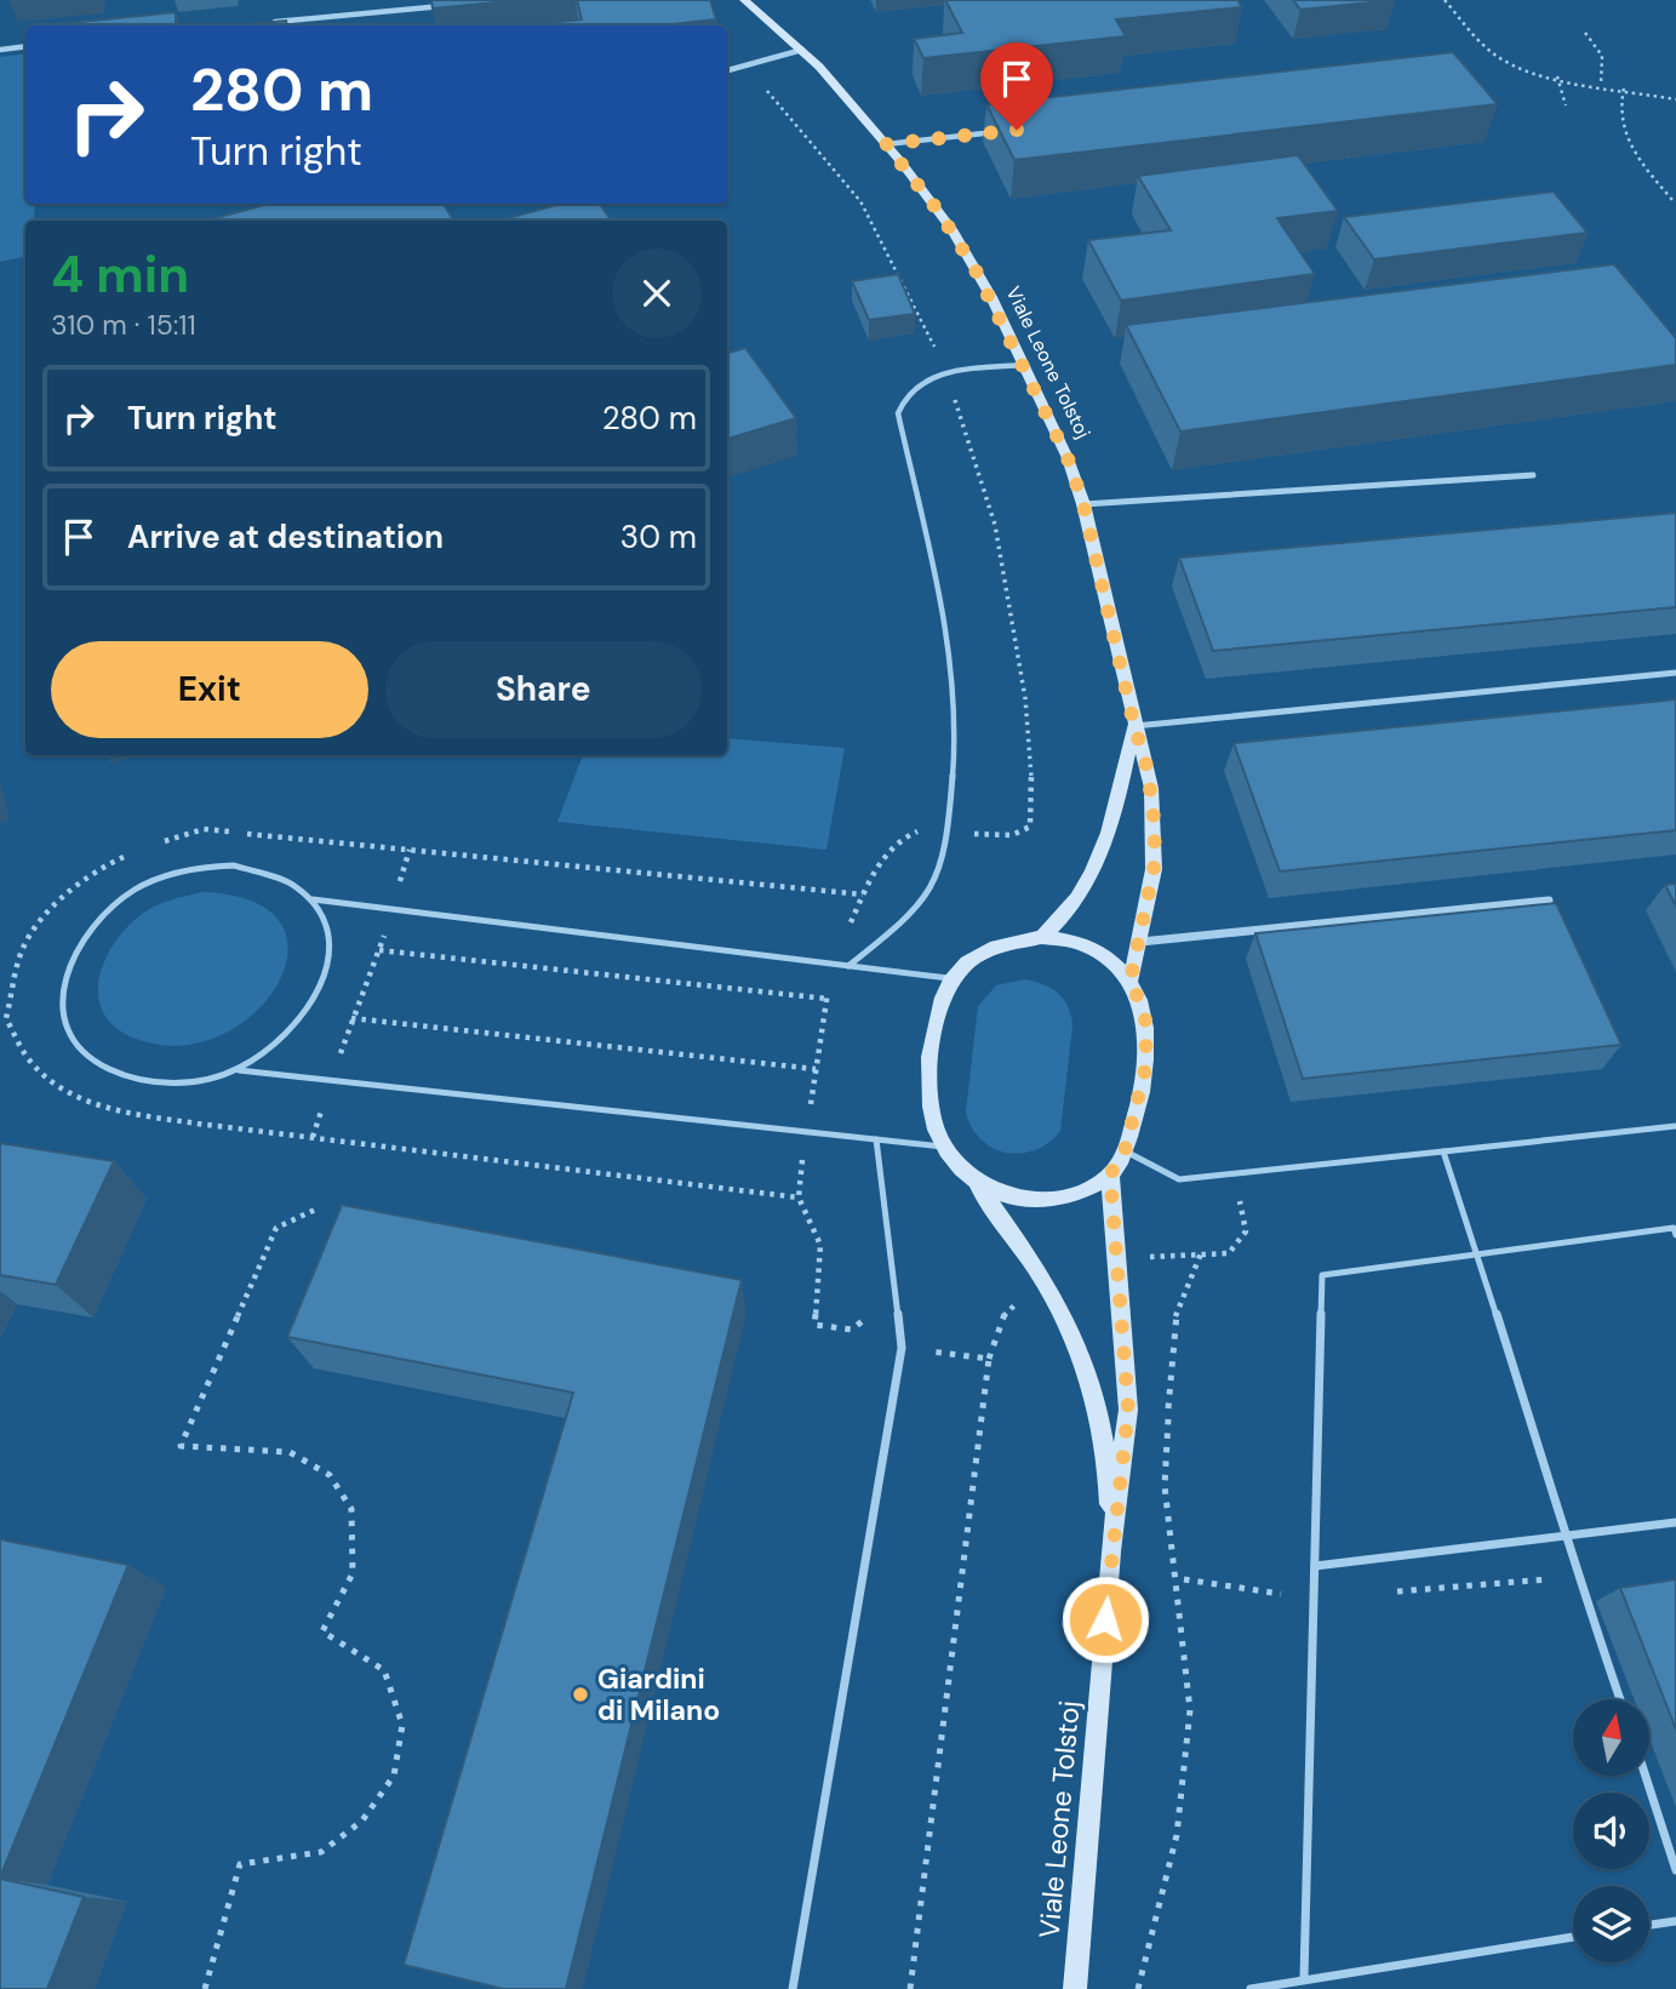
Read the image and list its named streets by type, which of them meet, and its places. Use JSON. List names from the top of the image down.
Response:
{
  "streets": {
    "street": ["Viale Leone Tolstoj"]
  },
  "places": ["Giardini di Milano"],
  "north": "top",
  "page": {
    "turn": ["280 m", "Turn right"],
    "heading": ["4 min", "310 m · 15:11"],
    "list": [
      {
        "name": "Turn right",
        "value": "280 m"
      },
      {
        "name": "Arrive at destination",
        "value": "30 m"
      }
    ],
    "buttons": ["Exit", "Share"]
  }
}
